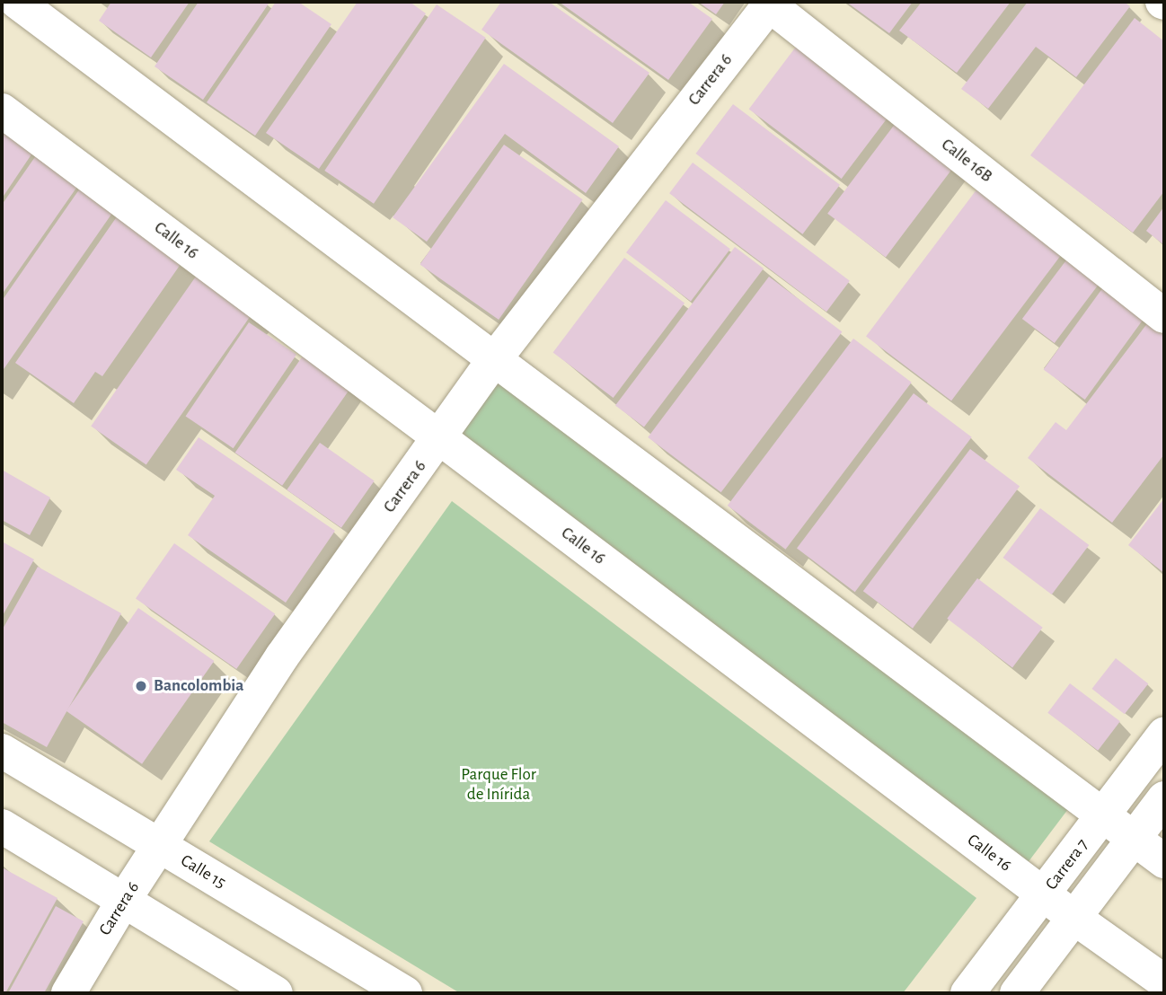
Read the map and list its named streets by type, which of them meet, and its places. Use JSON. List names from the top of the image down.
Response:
{
  "streets": {
    "street": [
      "Carrera 6",
      "Calle 16B",
      "Calle 16",
      "Carrera 7",
      "Calle 15"
    ]
  },
  "crossings": [
    ["Carrera 6", "Calle 16B"],
    ["Carrera 6", "Calle 16"],
    ["Carrera 6", "Calle 15"],
    ["Calle 16", "Carrera 7"]
  ],
  "parks": ["Parque Flor de Inírida"],
  "places": ["Bancolombia"]
}
